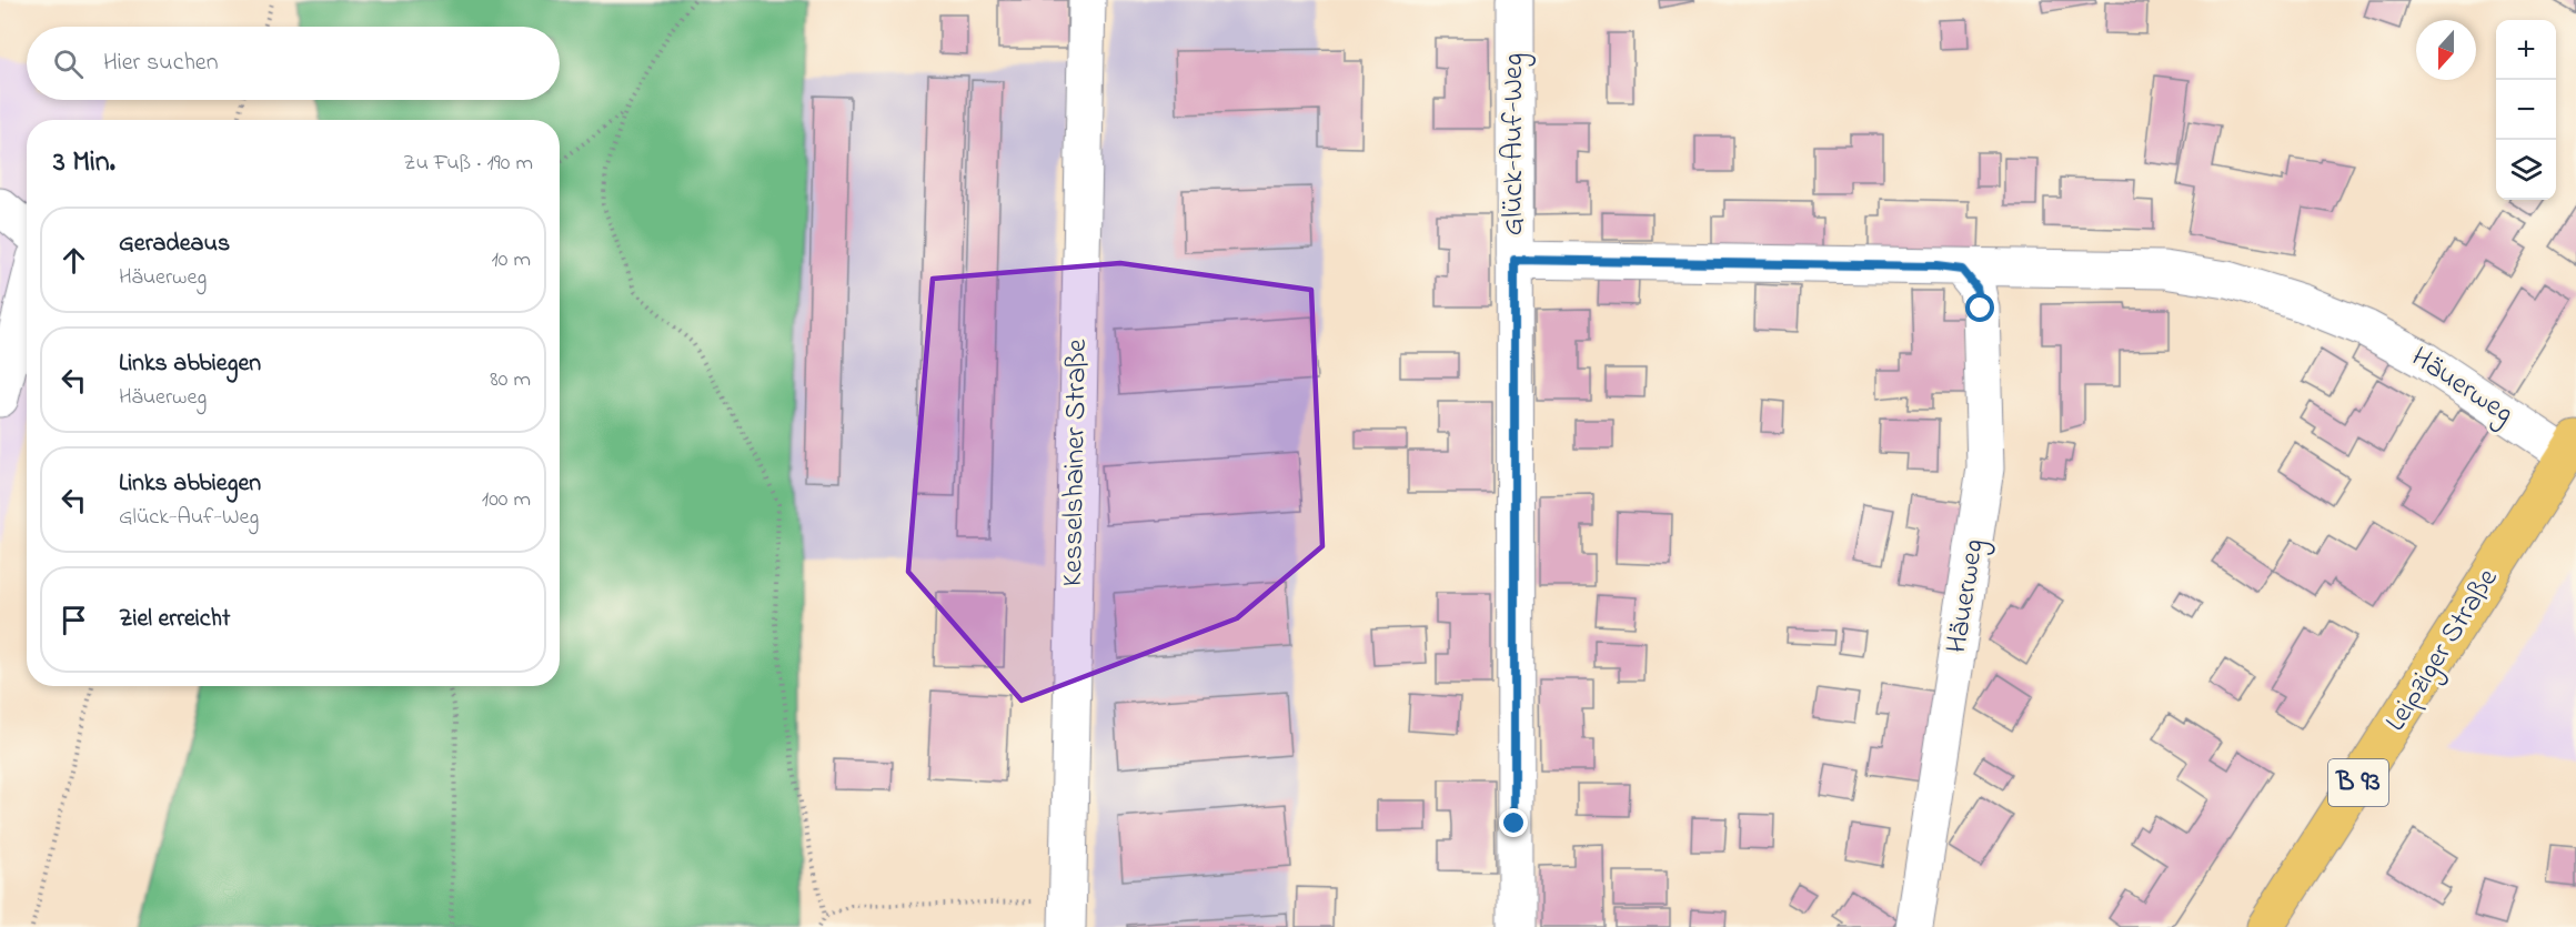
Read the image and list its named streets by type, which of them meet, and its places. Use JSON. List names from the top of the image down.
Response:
{
  "streets": {
    "main road": ["Leipziger Straße", "B 93"],
    "street": ["Glück-Auf-Weg", "Häuerweg", "Kesselshainer Straße"]
  },
  "crossings": [
    ["Glück-Auf-Weg", "Häuerweg"],
    ["Häuerweg", "Leipziger Straße"]
  ],
  "north": "bottom",
  "page": {
    "map_buttons": ["+", "−"],
    "search": "Hier suchen",
    "heading": ["3 Min.", "Zu Fuß · 190 m"],
    "list": [
      ["Geradeaus", "Häuerweg", "10 m"],
      ["Links abbiegen", "Häuerweg", "80 m"],
      ["Links abbiegen", "Glück-Auf-Weg", "100 m"],
      "Ziel erreicht"
    ]
  }
}
